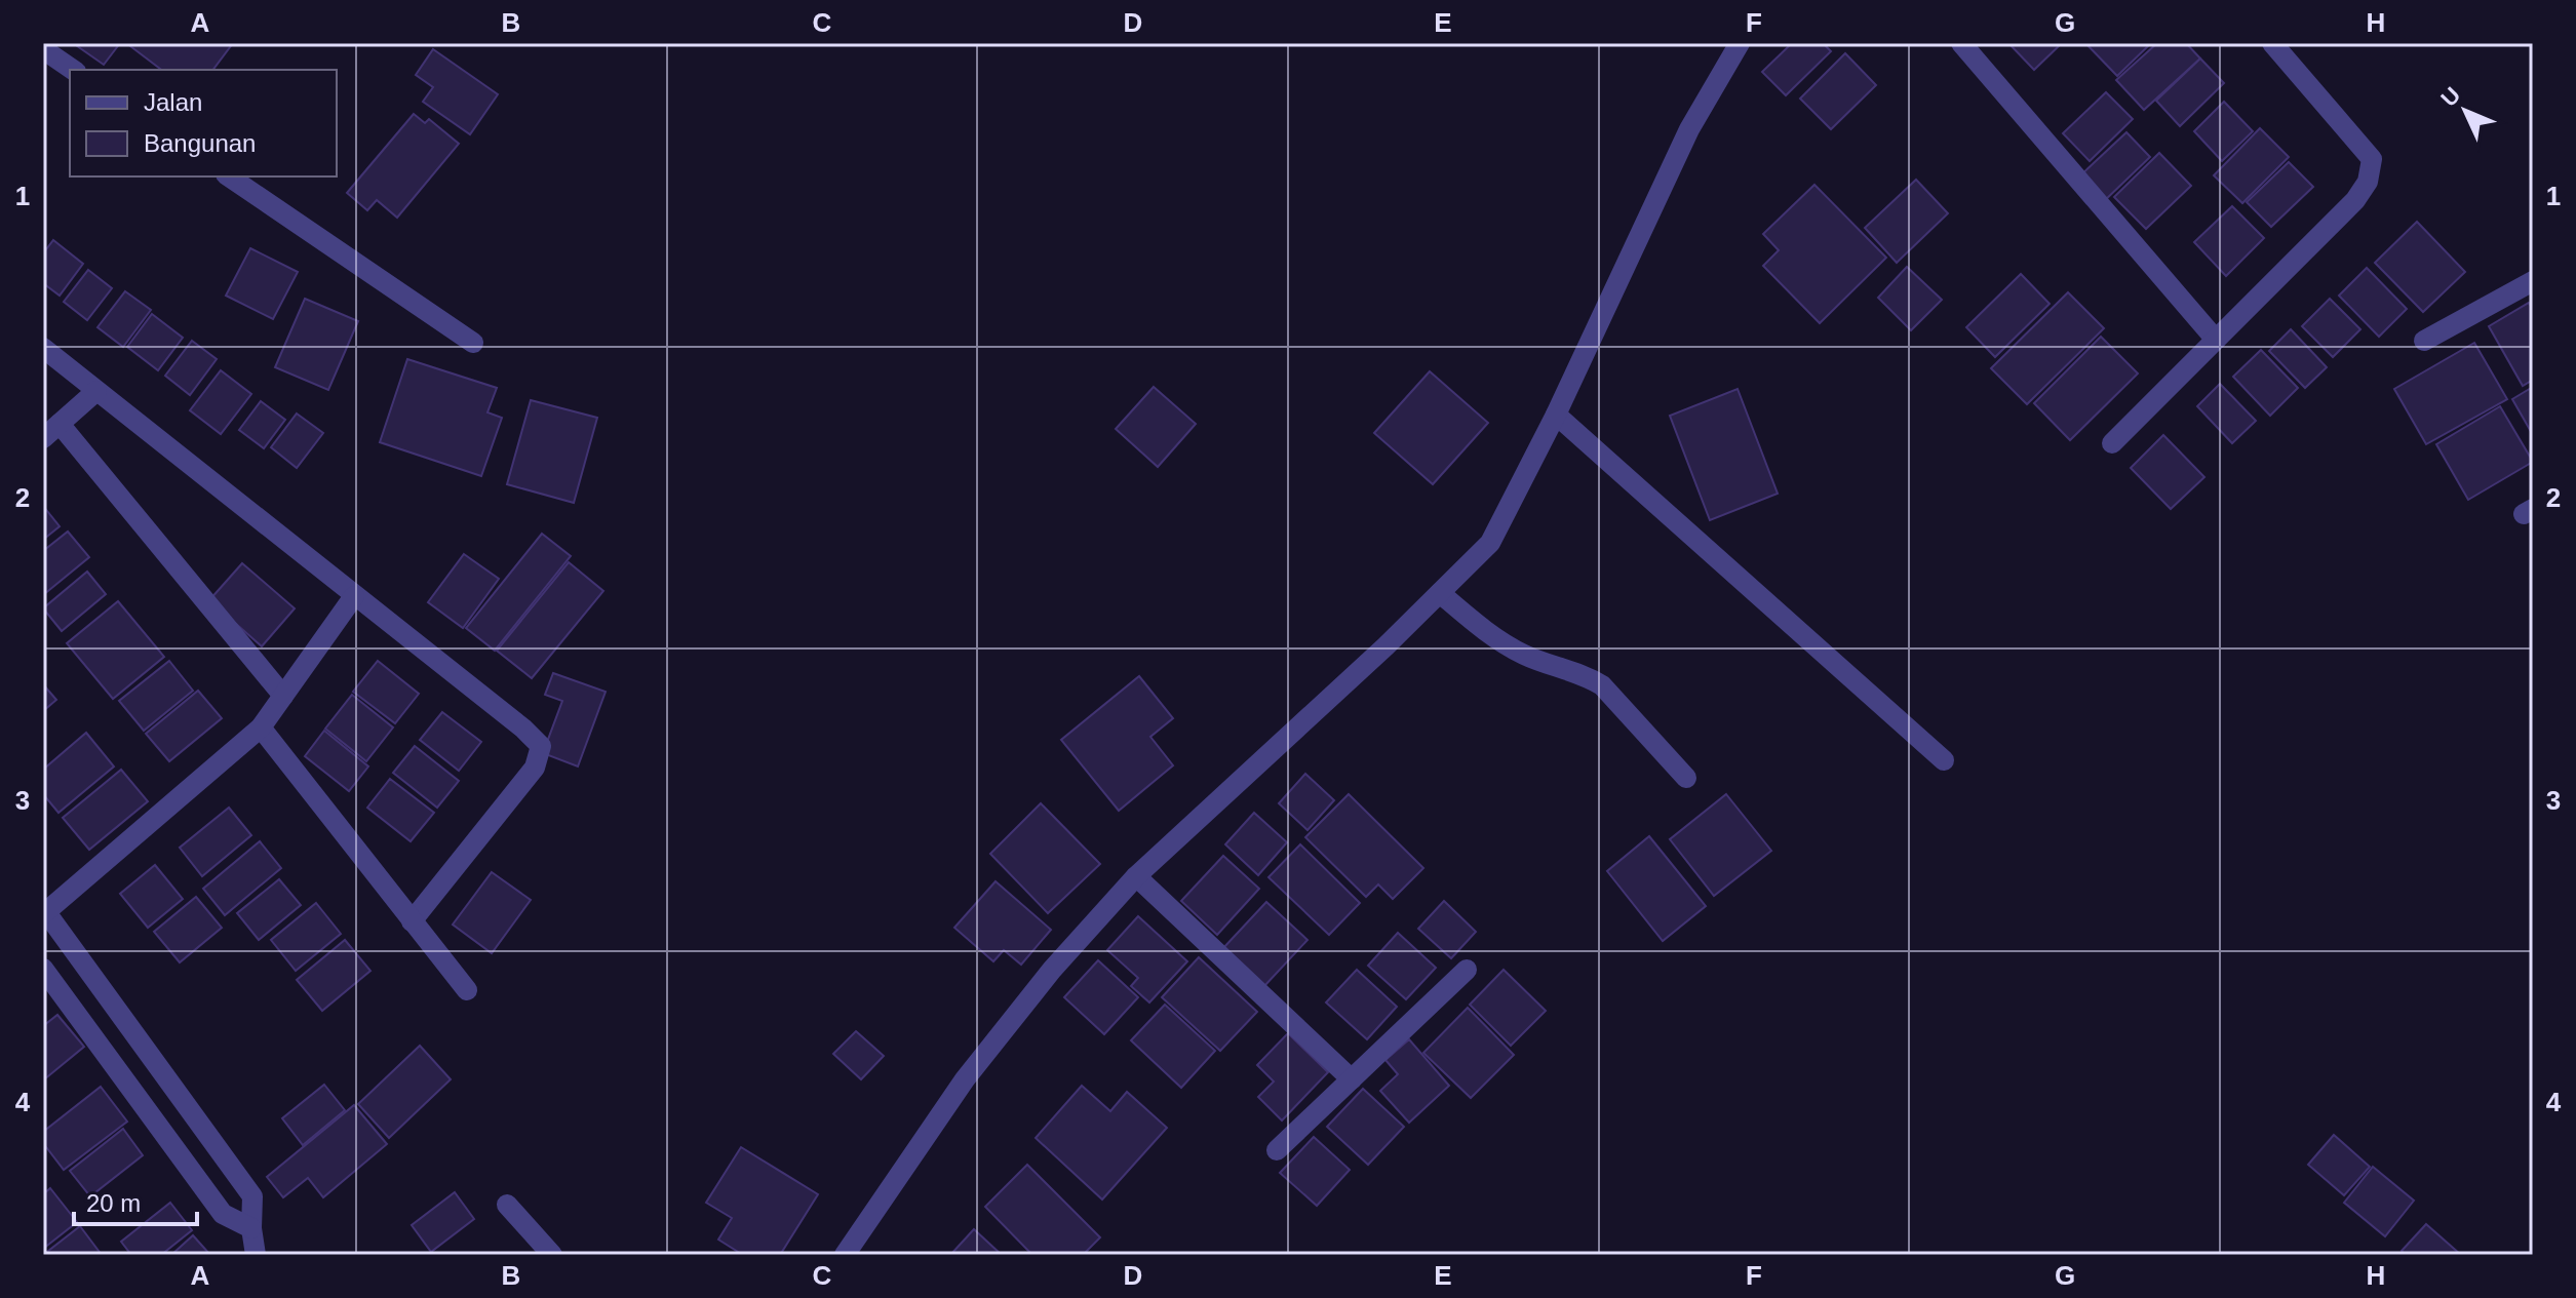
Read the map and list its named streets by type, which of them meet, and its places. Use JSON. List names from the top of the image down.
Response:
{
  "legend": ["Jalan", "Bangunan"],
  "scale_bar": "20 m",
  "north": "top left",
  "grid": {
    "columns": [
      "A",
      "B",
      "C",
      "D",
      "E",
      "F",
      "G",
      "H"
    ],
    "rows": [
      "1",
      "2",
      "3",
      "4"
    ]
  }
}
